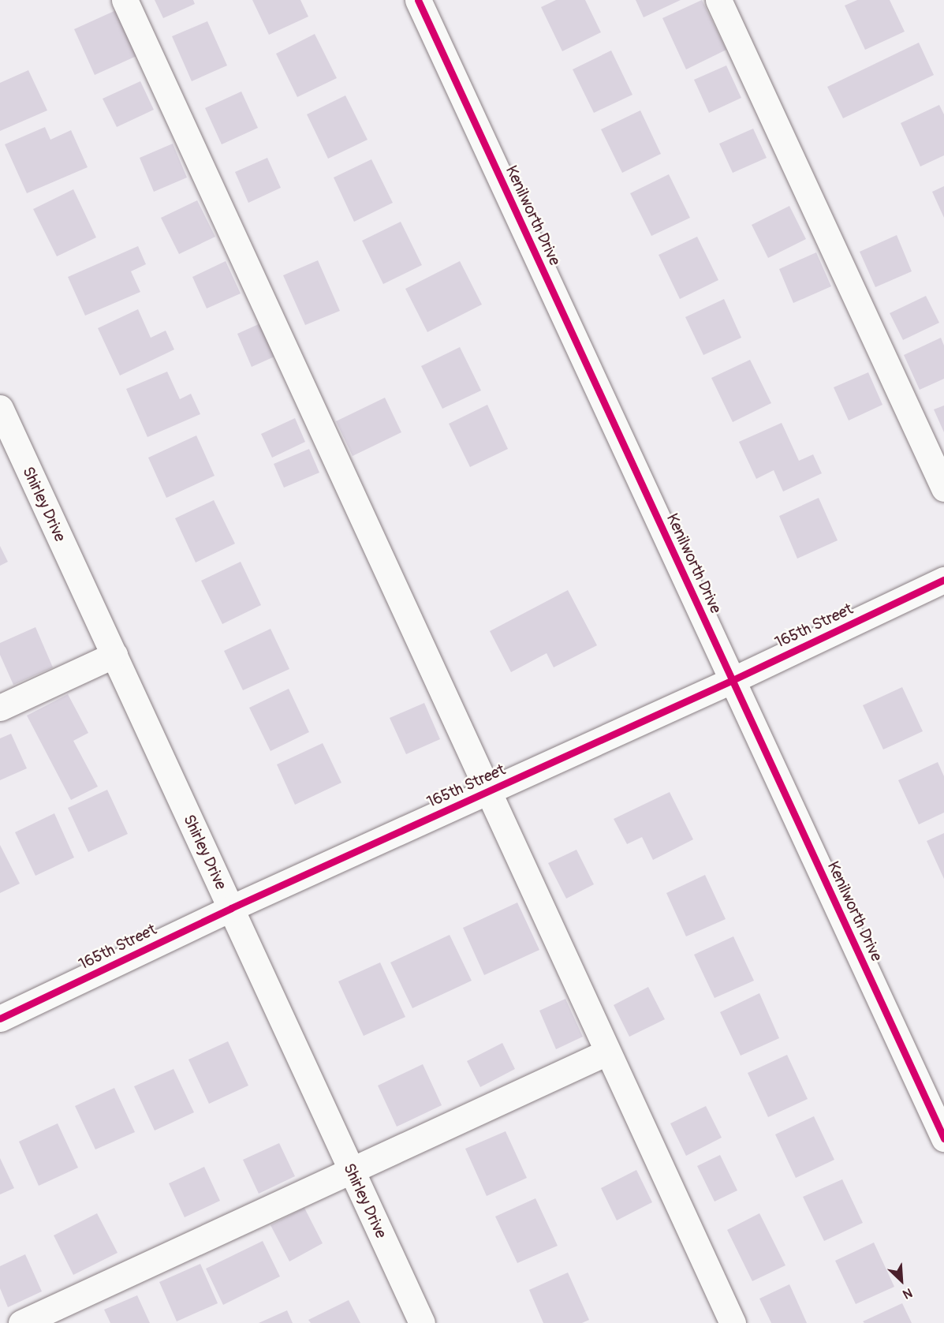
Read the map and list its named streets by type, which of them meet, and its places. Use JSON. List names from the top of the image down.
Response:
{
  "streets": {
    "street": ["Kenilworth Drive", "Shirley Drive", "165th Street"]
  },
  "crossings": [
    ["Kenilworth Drive", "165th Street"],
    ["Shirley Drive", "165th Street"]
  ],
  "north": "bottom right"
}
